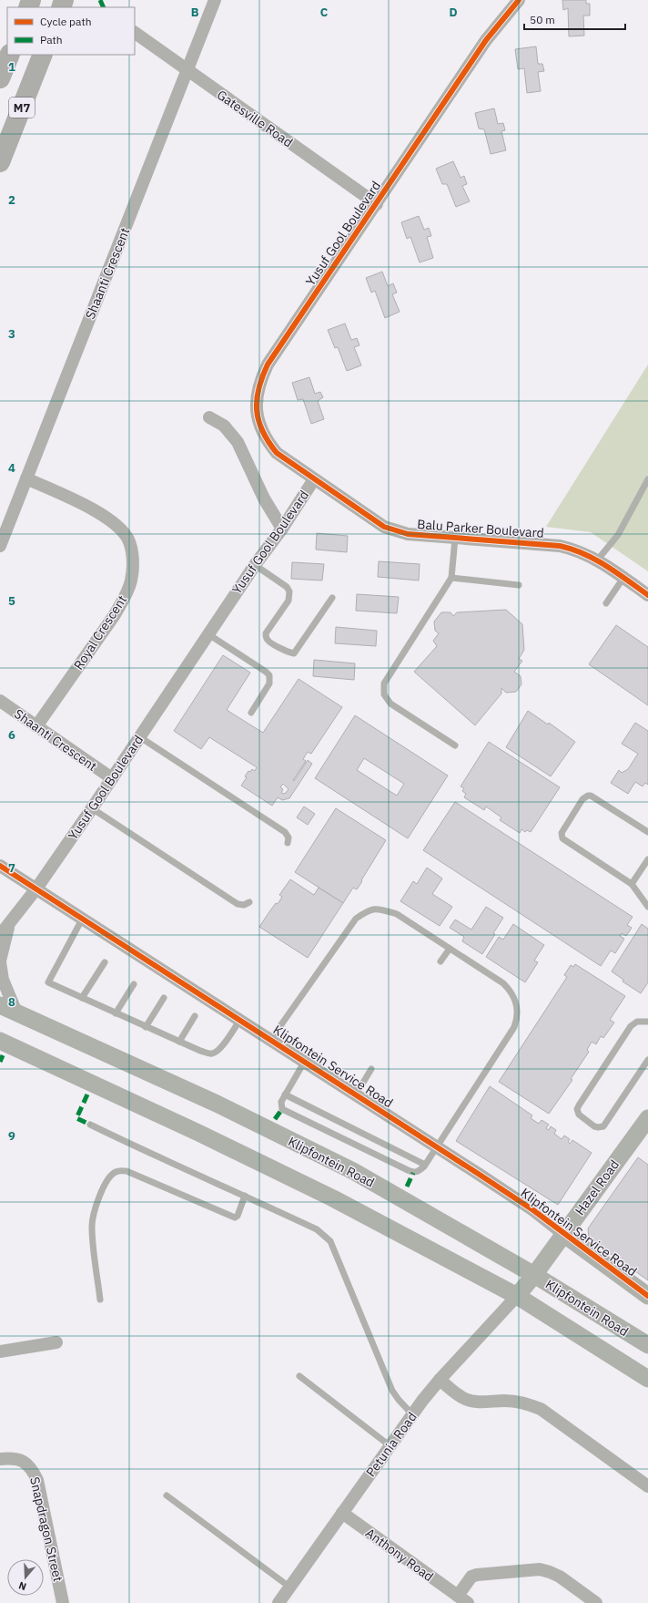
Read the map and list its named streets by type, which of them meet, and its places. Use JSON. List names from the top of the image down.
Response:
{
  "streets": {
    "highway": ["M7"],
    "main road": ["Klipfontein Service Road", "Klipfontein Road", "Hazel Road"],
    "street": [
      "Gatesville Road",
      "Yusuf Gool Boulevard",
      "Shaanti Crescent",
      "Balu Parker Boulevard",
      "Royal Crescent",
      "Petunia Road",
      "Snapdragon Street",
      "Anthony Road"
    ]
  },
  "crossings": [
    ["Gatesville Road", "Yusuf Gool Boulevard"],
    ["Gatesville Road", "Shaanti Crescent"],
    ["Yusuf Gool Boulevard", "Shaanti Crescent"],
    ["Yusuf Gool Boulevard", "Balu Parker Boulevard"],
    ["Yusuf Gool Boulevard", "Klipfontein Service Road"],
    ["Yusuf Gool Boulevard", "Klipfontein Road"],
    ["Shaanti Crescent", "Royal Crescent"],
    ["Klipfontein Service Road", "Hazel Road"],
    ["Klipfontein Road", "Hazel Road"],
    ["Klipfontein Road", "Petunia Road"],
    ["Hazel Road", "Petunia Road"],
    ["Petunia Road", "Anthony Road"]
  ],
  "legend": ["Cycle path", "Path"],
  "scale_bar": "50 m",
  "north": "bottom",
  "grid": {
    "columns": ["B", "C", "D"],
    "rows": [
      "1",
      "2",
      "3",
      "4",
      "5",
      "6",
      "7",
      "8",
      "9"
    ]
  }
}
